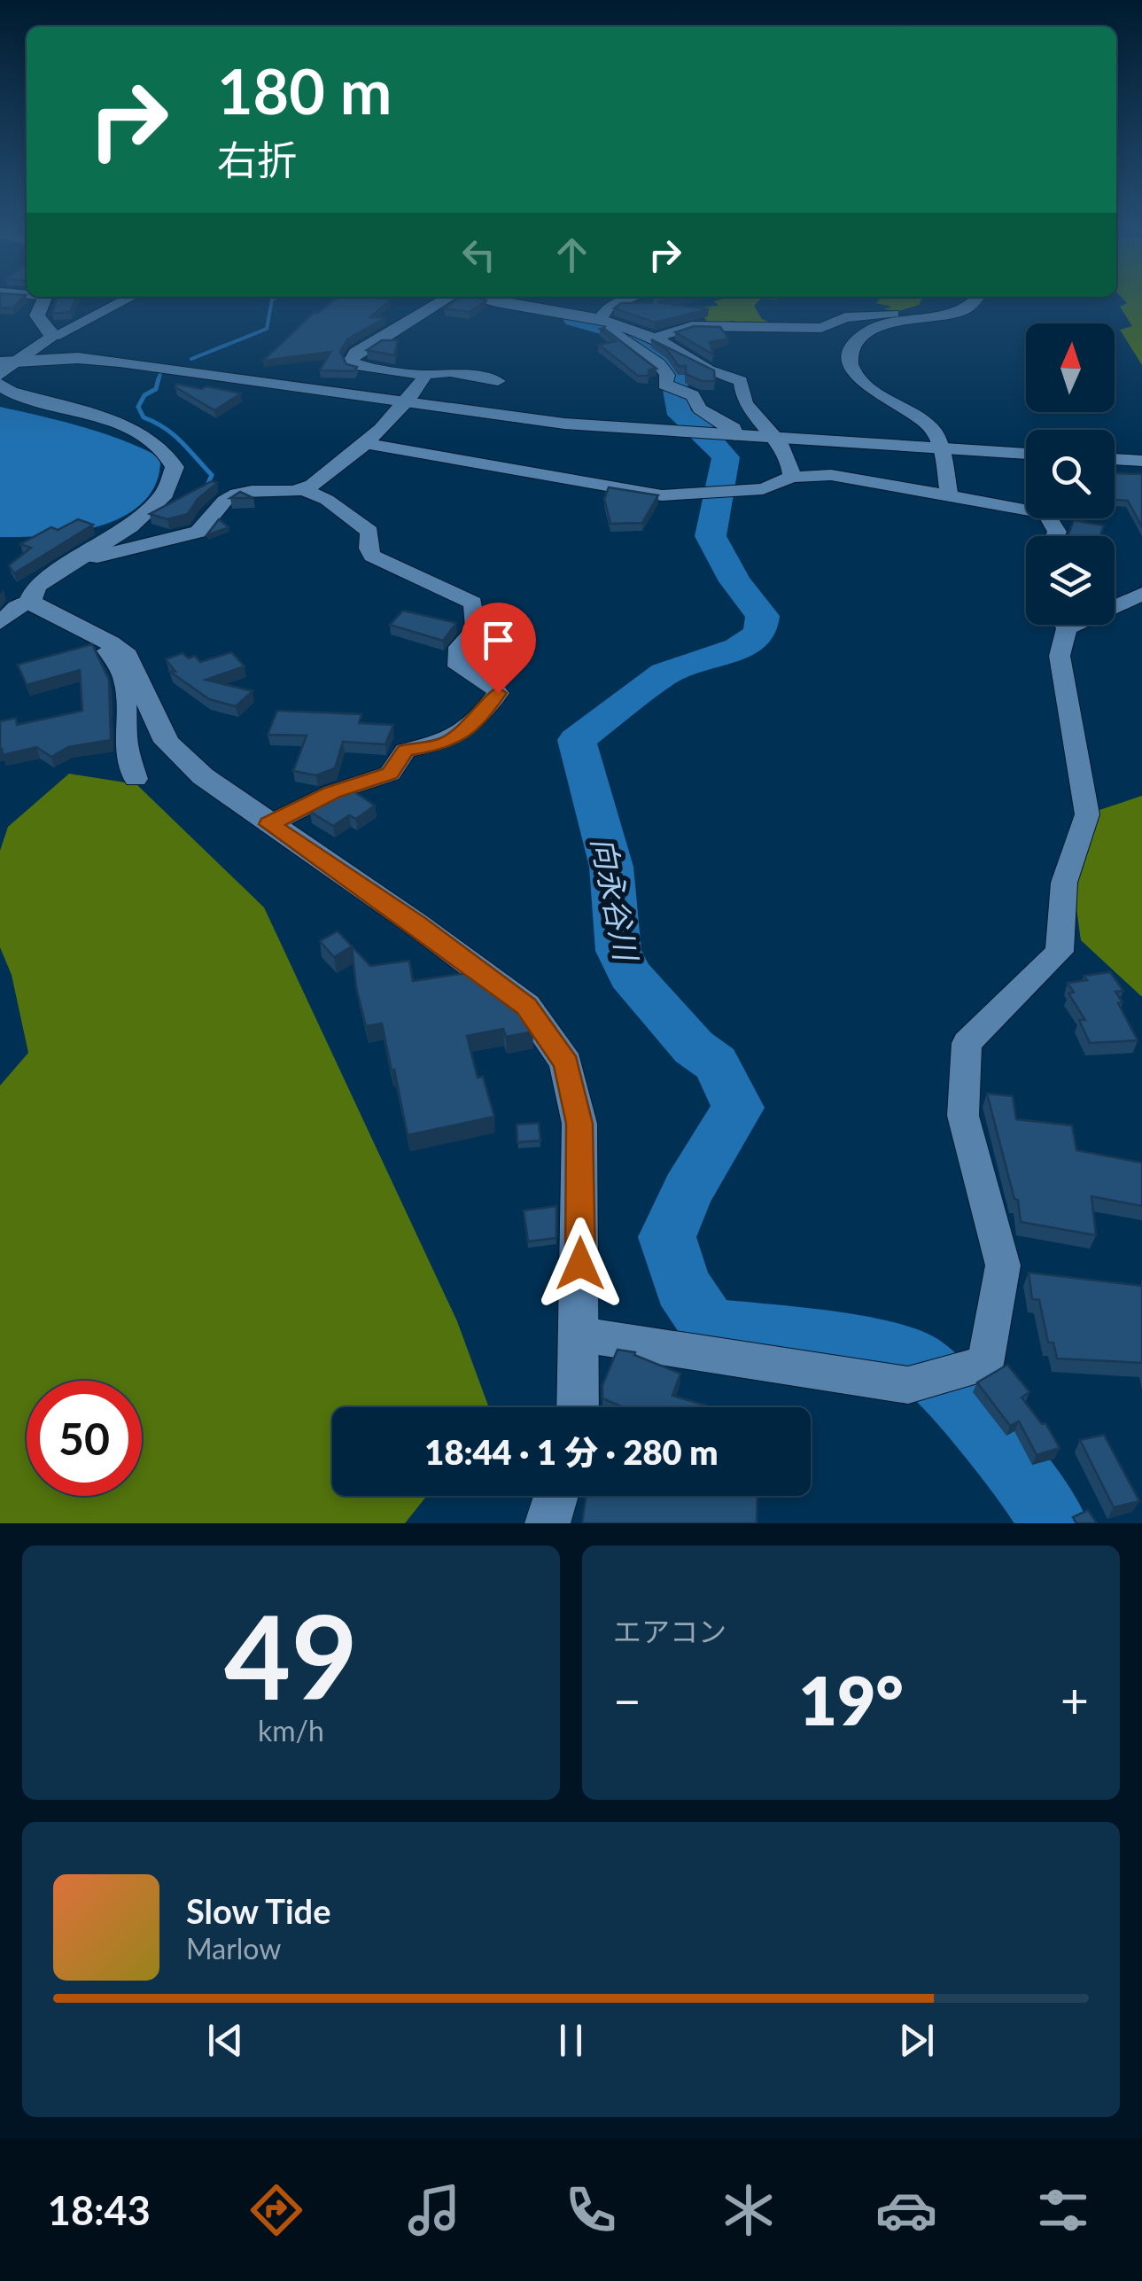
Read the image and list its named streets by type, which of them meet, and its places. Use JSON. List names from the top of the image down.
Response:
{
  "water": ["向永谷川"],
  "north": "top",
  "page": {
    "turn": ["180 m", "右折"],
    "limit": "50",
    "trip": "18:44 · 1 分 · 280 m",
    "tile": [
      ["49", "km/h"],
      "エアコン"
    ],
    "heat": ["−", "19°", "+"],
    "song": ["Slow Tide", "Marlow"],
    "tabs": "18:43"
  }
}
